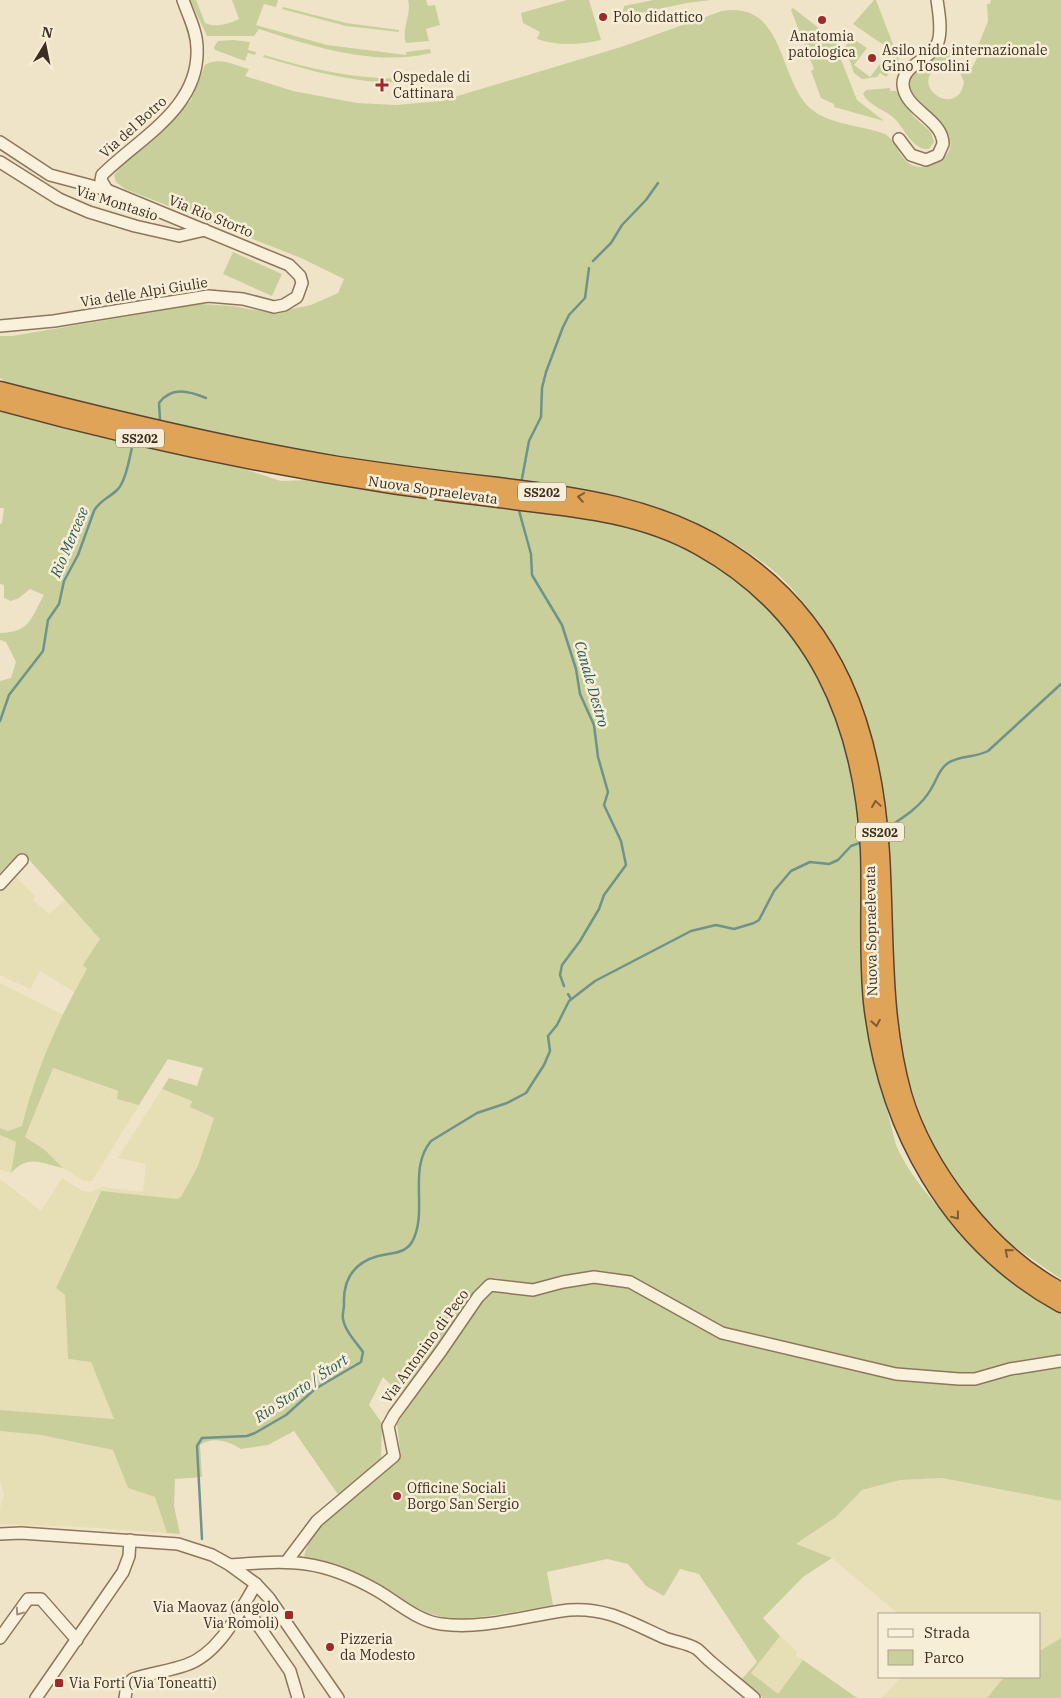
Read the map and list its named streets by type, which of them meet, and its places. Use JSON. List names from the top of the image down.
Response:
{
  "streets": {
    "highway": ["SS202", "Nuova Sopraelevata"],
    "street": [
      "Via del Botro",
      "Via Montasio",
      "Via Rio Storto",
      "Via delle Alpi Giulie",
      "Via Antonino di Peco"
    ]
  },
  "crossings": [
    ["Via del Botro", "Via Rio Storto"],
    ["Via Montasio", "Via Rio Storto"],
    ["Via Rio Storto", "Via delle Alpi Giulie"]
  ],
  "water": ["Rio Mercese", "Canale Destro", "Rio Storto / Štort"],
  "places": {
    "other": [
      "Polo didattico",
      "Anatomia patologica",
      "Asilo nido internazionale Gino Tosolini",
      "Officine Sociali Borgo San Sergio",
      "Pizzeria da Modesto"
    ],
    "health": ["Ospedale di Cattinara"],
    "transit": ["Via Maovaz (angolo Via Romoli)", "Via Forti (Via Toneatti)"]
  },
  "legend": ["Strada", "Parco"],
  "north": "top"
}
